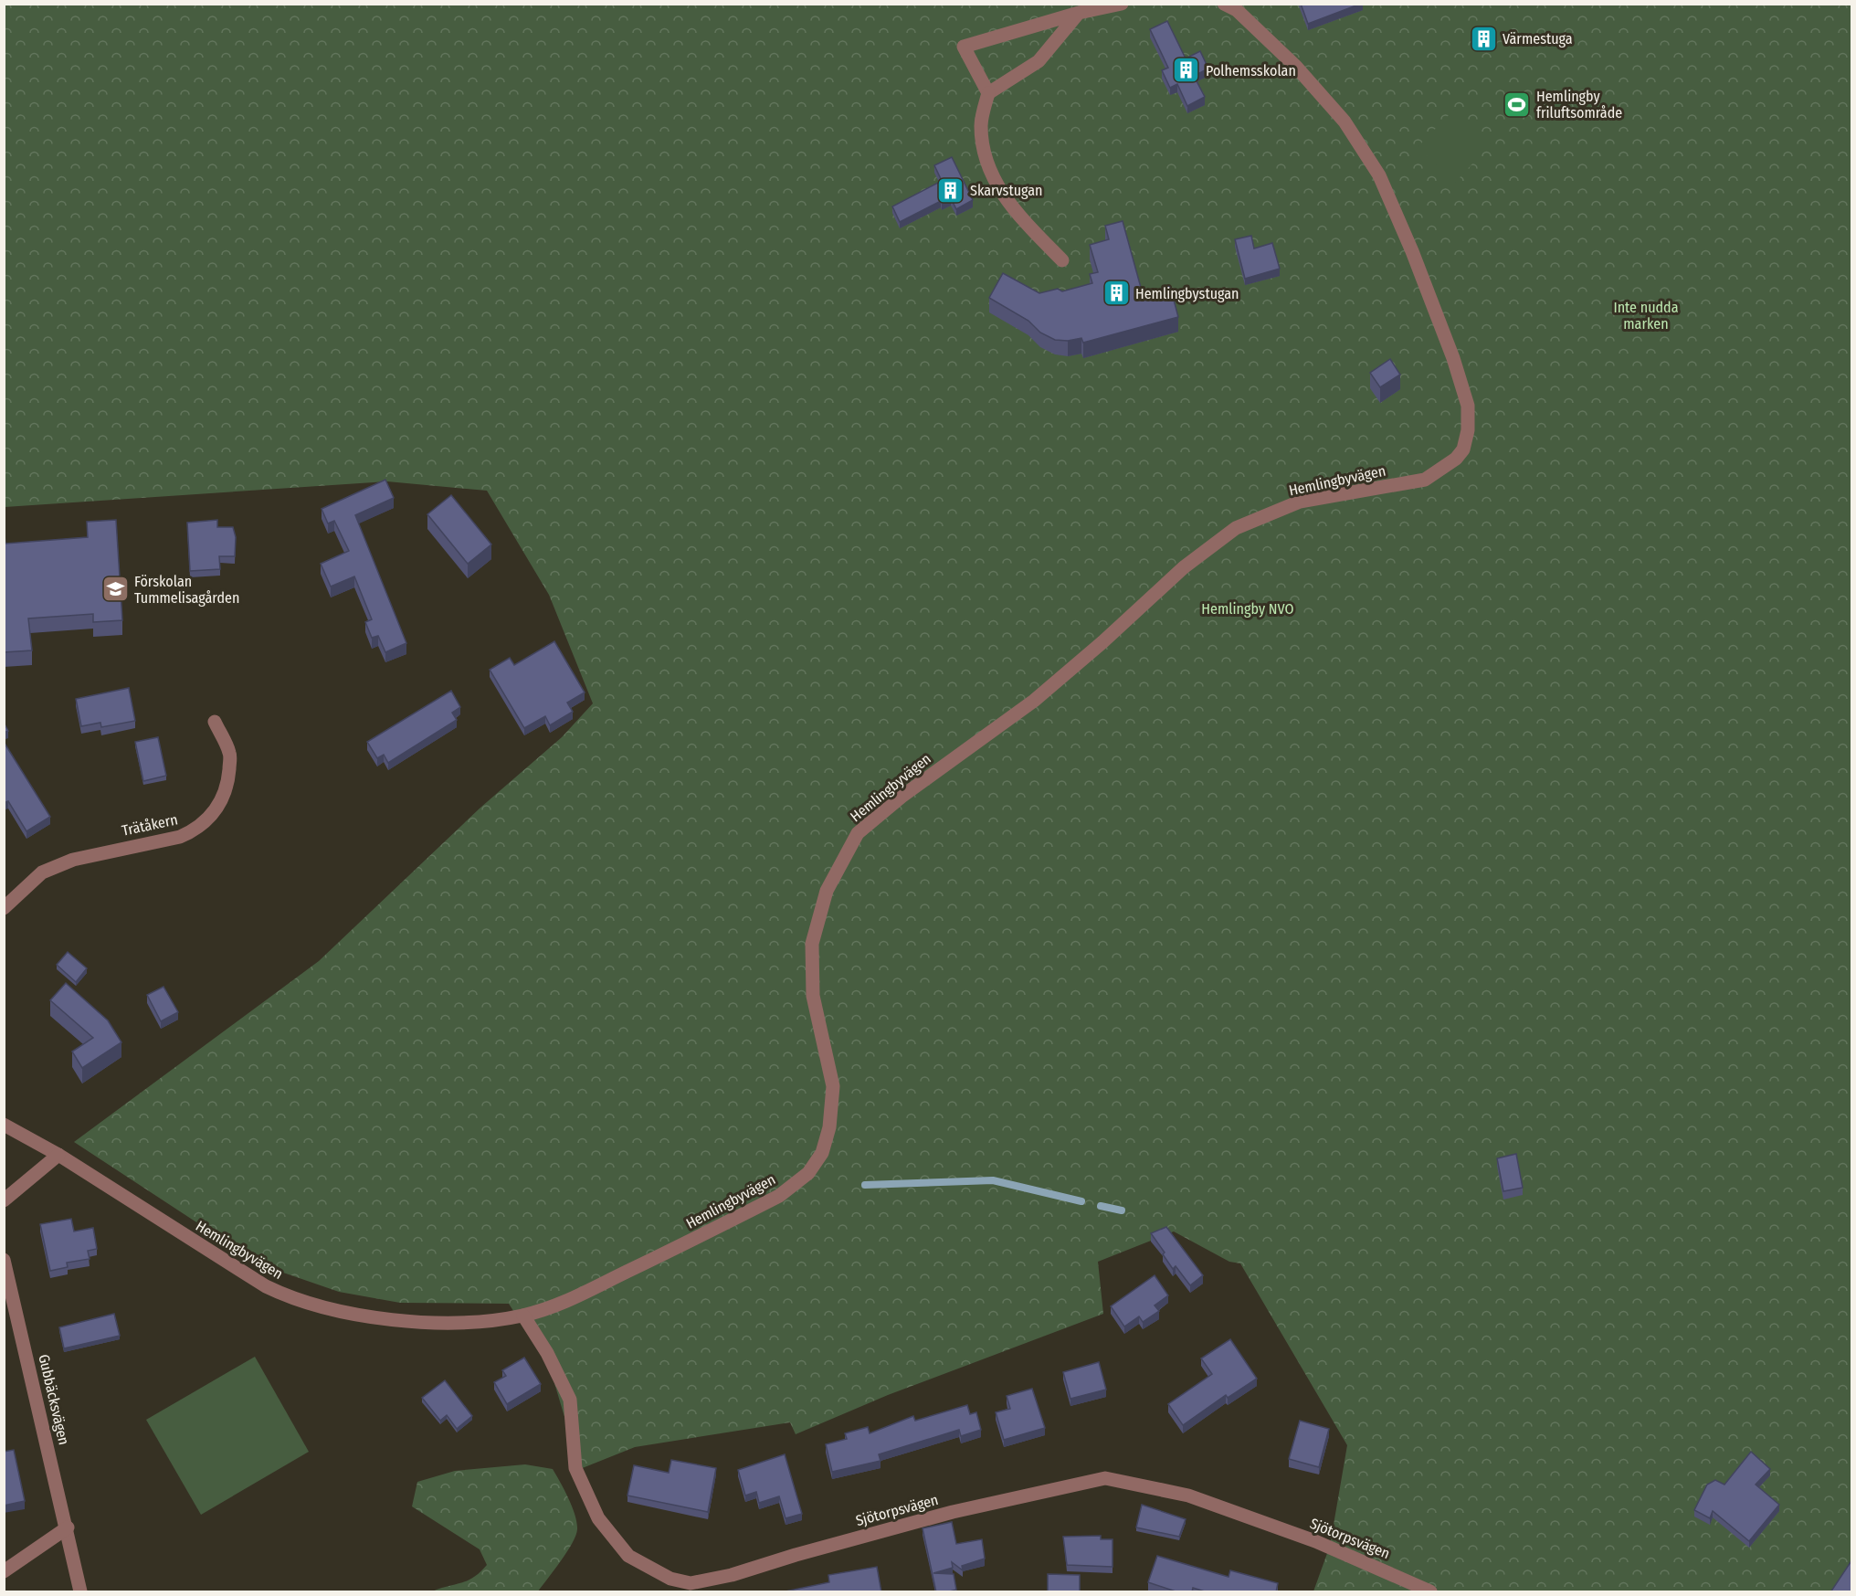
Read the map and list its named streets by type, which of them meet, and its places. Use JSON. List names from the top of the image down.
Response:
{
  "streets": {
    "street": [
      "Hemlingbyvägen",
      "Trätåkern",
      "Gubbäcksvägen",
      "Sjötorpsvägen"
    ]
  },
  "crossings": [
    ["Hemlingbyvägen", "Sjötorpsvägen"]
  ],
  "parks": ["Inte nudda marken", "Hemlingby NVO"],
  "places": {
    "building": [
      "Värmestuga",
      "Polhemsskolan",
      "Skarvstugan",
      "Hemlingbystugan"
    ],
    "sports": ["Hemlingby friluftsområde"],
    "school or university": ["Förskolan Tummelisagården"]
  }
}
